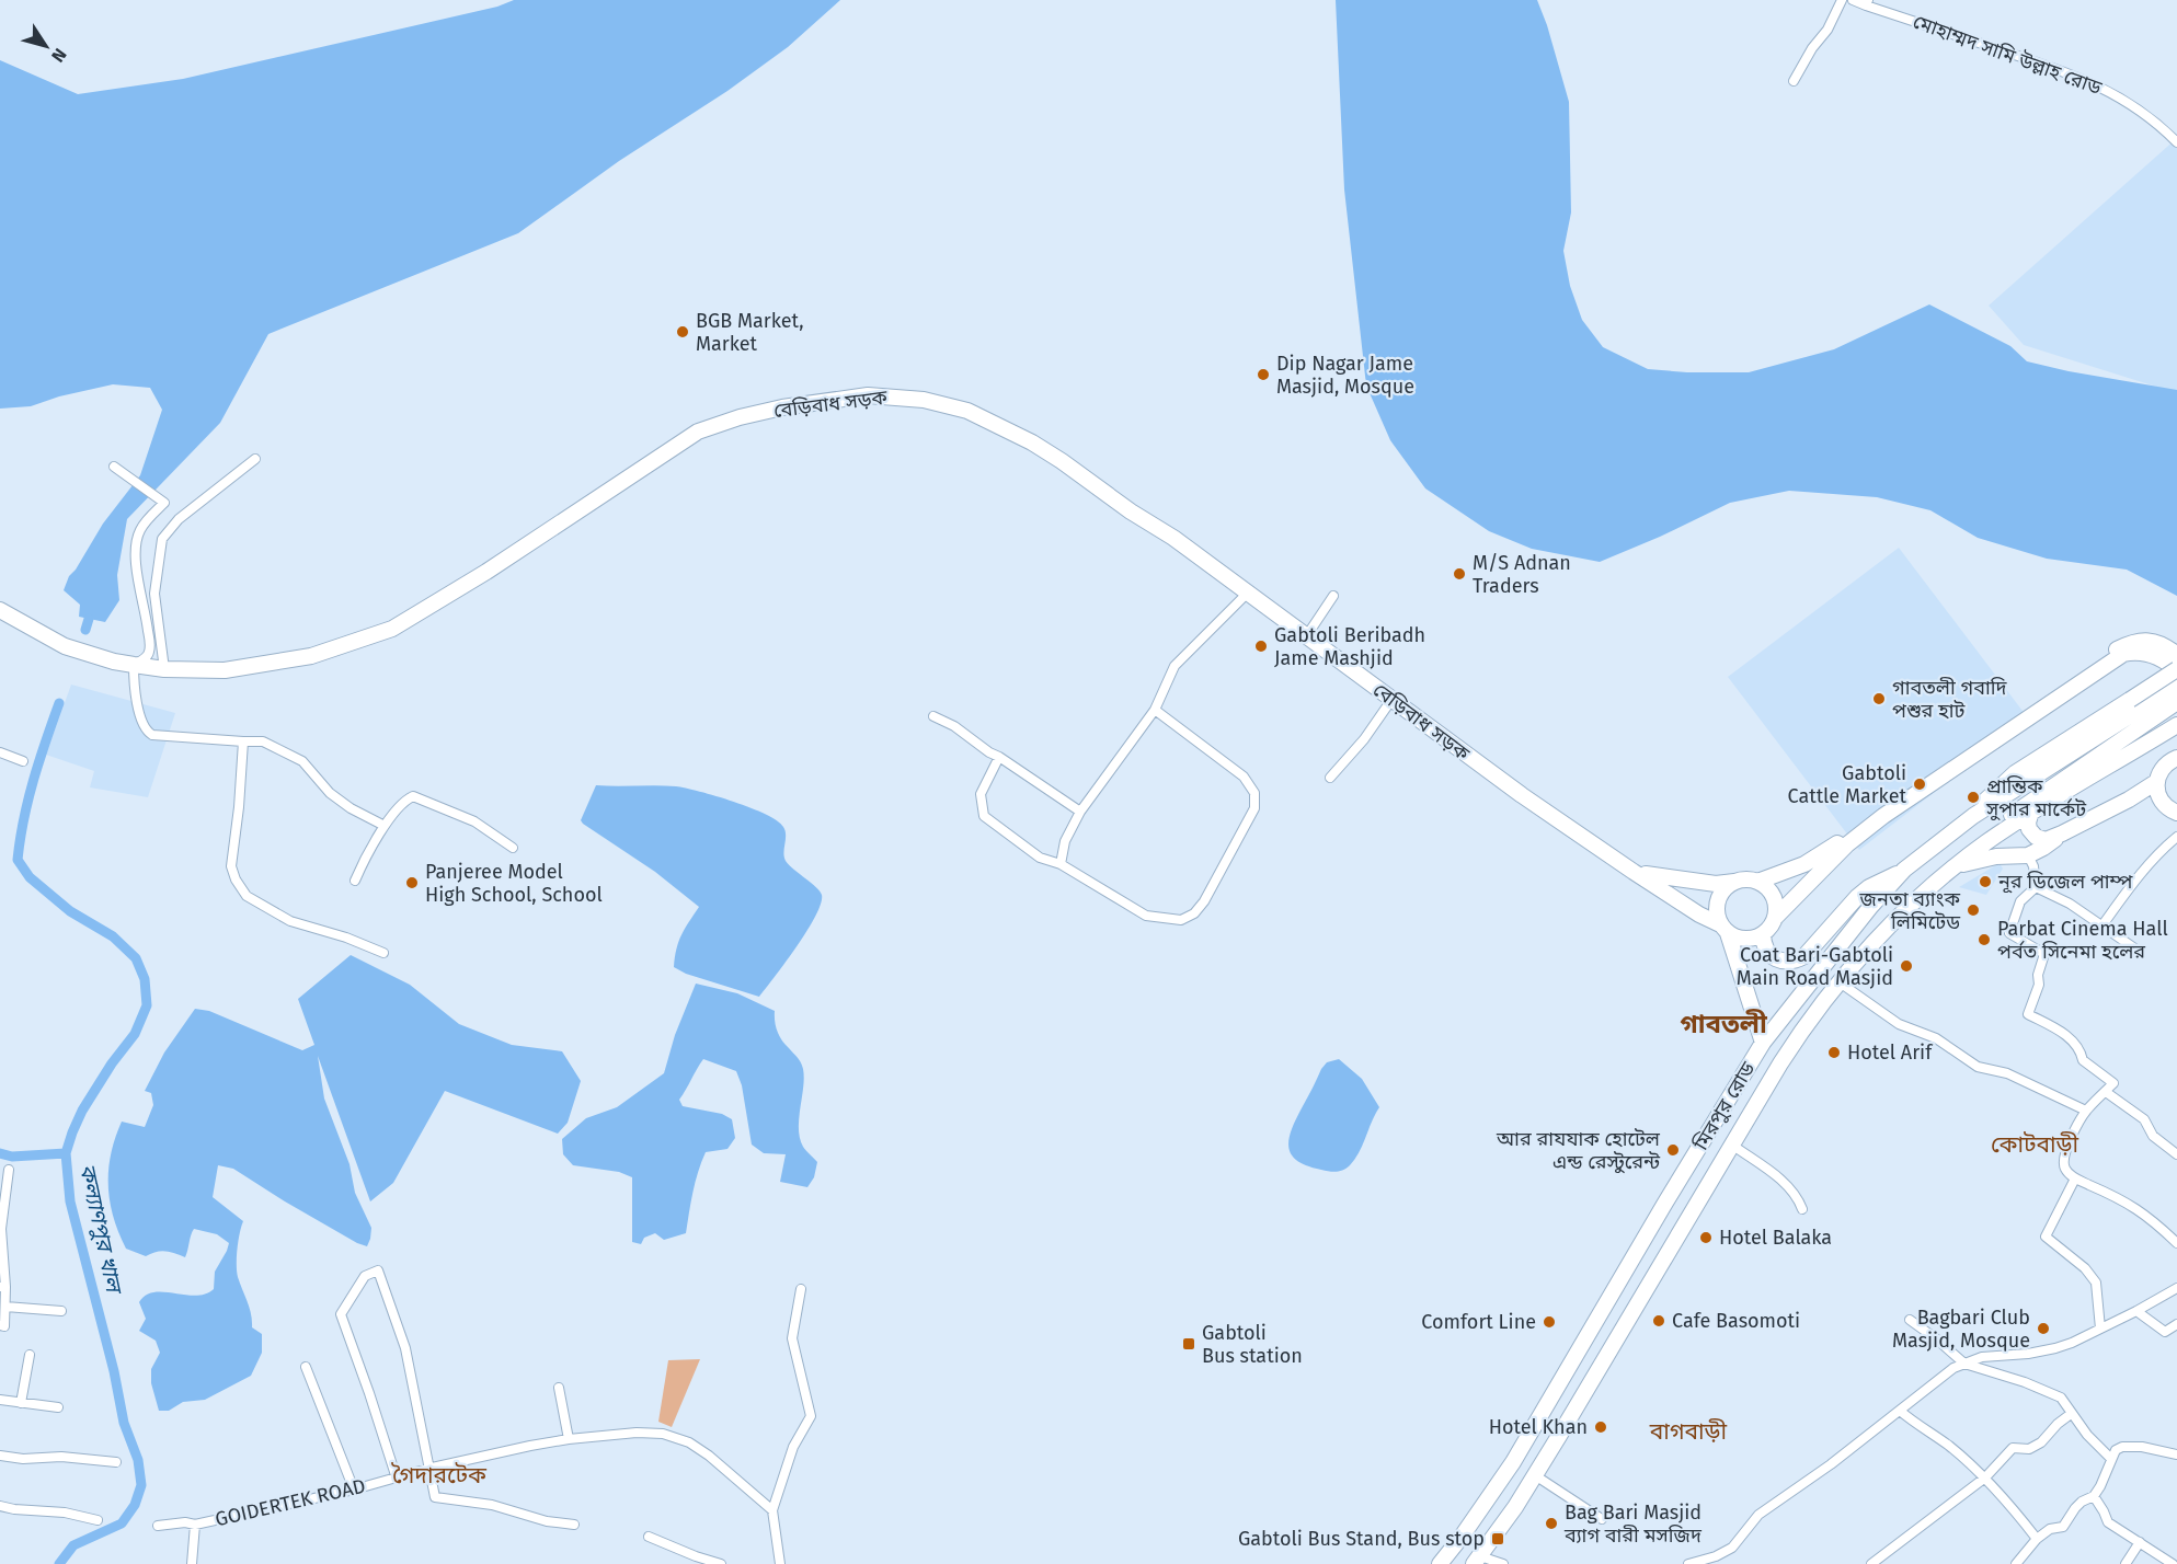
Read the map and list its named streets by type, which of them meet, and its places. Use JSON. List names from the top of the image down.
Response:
{
  "streets": {
    "highway": ["বেড়িবাধ সড়ক", "মিরপুর রোড"],
    "street": ["মোহাম্মদ সামি উল্লাহ রোড", "GOIDERTEK ROAD"]
  },
  "districts": [
    "গাবতলী",
    "কোটবাড়ী",
    "বাগবাড়ী",
    "গৈদারটেক"
  ],
  "water": ["কল্যাণপুর খাল"],
  "places": {
    "other": [
      "BGB Market, Market",
      "Dip Nagar Jame Masjid, Mosque",
      "M/S Adnan Traders",
      "Gabtoli Beribadh Jame Mashjid",
      "গাবতলী গবাদি পশুর হাট",
      "Gabtoli Cattle Market",
      "প্রান্তিক সুপার মার্কেট",
      "নূর ডিজেল পাম্প",
      "Panjeree Model High School, School",
      "জনতা ব্যাংক লিমিটেড",
      "Parbat Cinema Hall পর্বত সিনেমা হলের",
      "Coat Bari-Gabtoli Main Road Masjid",
      "Hotel Arif",
      "আর রাযযাক হোটেল এন্ড রেস্টুরেন্ট",
      "Hotel Balaka",
      "Cafe Basomoti",
      "Comfort Line",
      "Bagbari Club Masjid, Mosque",
      "Hotel Khan",
      "Bag Bari Masjid ব্যাগ বারী মসজিদ"
    ],
    "transit": ["Gabtoli Bus station", "Gabtoli Bus Stand, Bus stop"]
  },
  "north": "bottom right"
}
